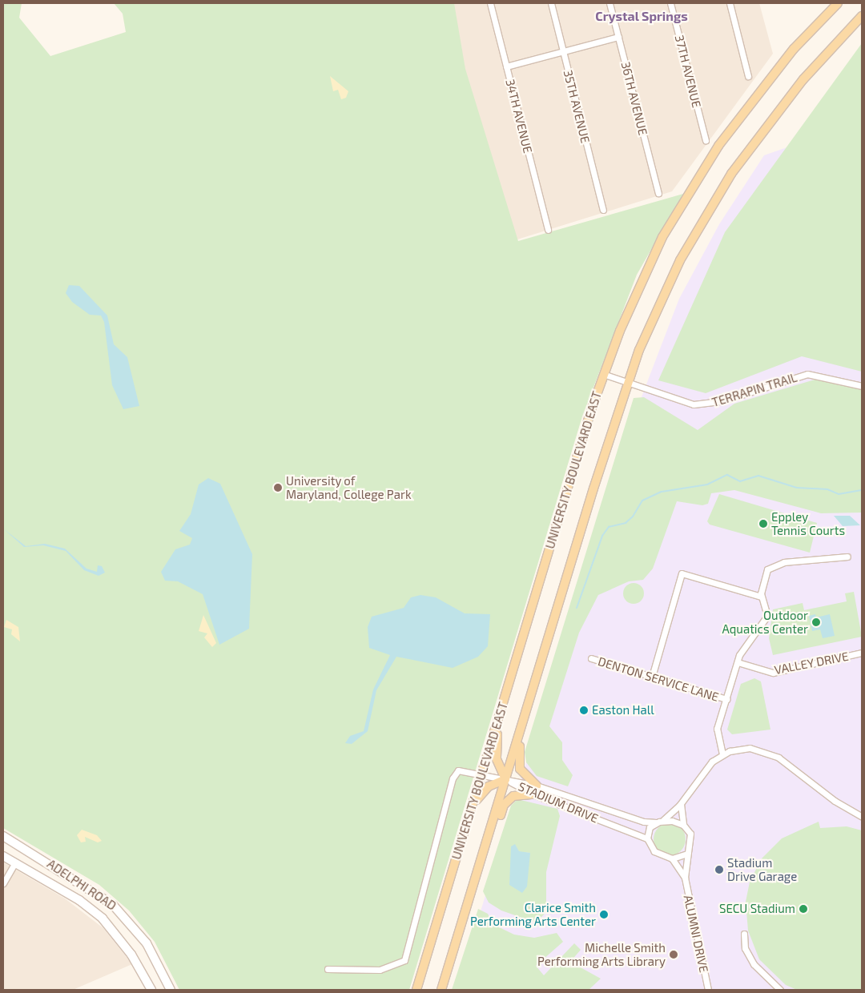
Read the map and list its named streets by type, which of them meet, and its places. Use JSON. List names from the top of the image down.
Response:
{
  "streets": {
    "main road": ["UNIVERSITY BOULEVARD EAST", "ADELPHI ROAD"],
    "street": [
      "37TH AVENUE",
      "36TH AVENUE",
      "35TH AVENUE",
      "34TH AVENUE",
      "TERRAPIN TRAIL",
      "VALLEY DRIVE",
      "DENTON SERVICE LANE",
      "STADIUM DRIVE",
      "ALUMNI DRIVE"
    ]
  },
  "crossings": [
    ["TERRAPIN TRAIL", "UNIVERSITY BOULEVARD EAST"],
    ["UNIVERSITY BOULEVARD EAST", "STADIUM DRIVE"]
  ],
  "districts": ["Crystal Springs"],
  "places": [
    "University of Maryland, College Park",
    "Eppley Tennis Courts",
    "Outdoor Aquatics Center",
    "Easton Hall",
    "Stadium Drive Garage",
    "SECU Stadium",
    "Clarice Smith Performing Arts Center",
    "Michelle Smith Performing Arts Library"
  ]
}
